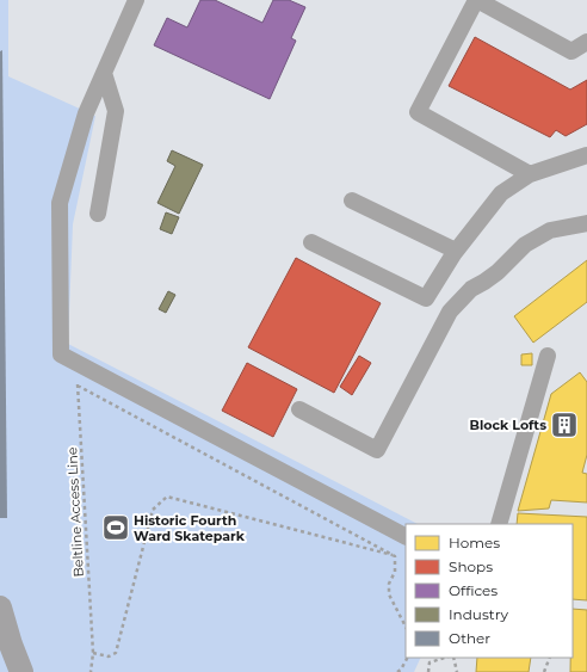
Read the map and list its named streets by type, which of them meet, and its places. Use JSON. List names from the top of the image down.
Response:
{
  "streets": {
    "path": ["Beltline Access Line"]
  },
  "places": {
    "building": ["Block Lofts"],
    "sports": ["Historic Fourth Ward Skatepark"]
  },
  "legend": [
    "Homes",
    "Shops",
    "Offices",
    "Industry",
    "Other"
  ]
}
